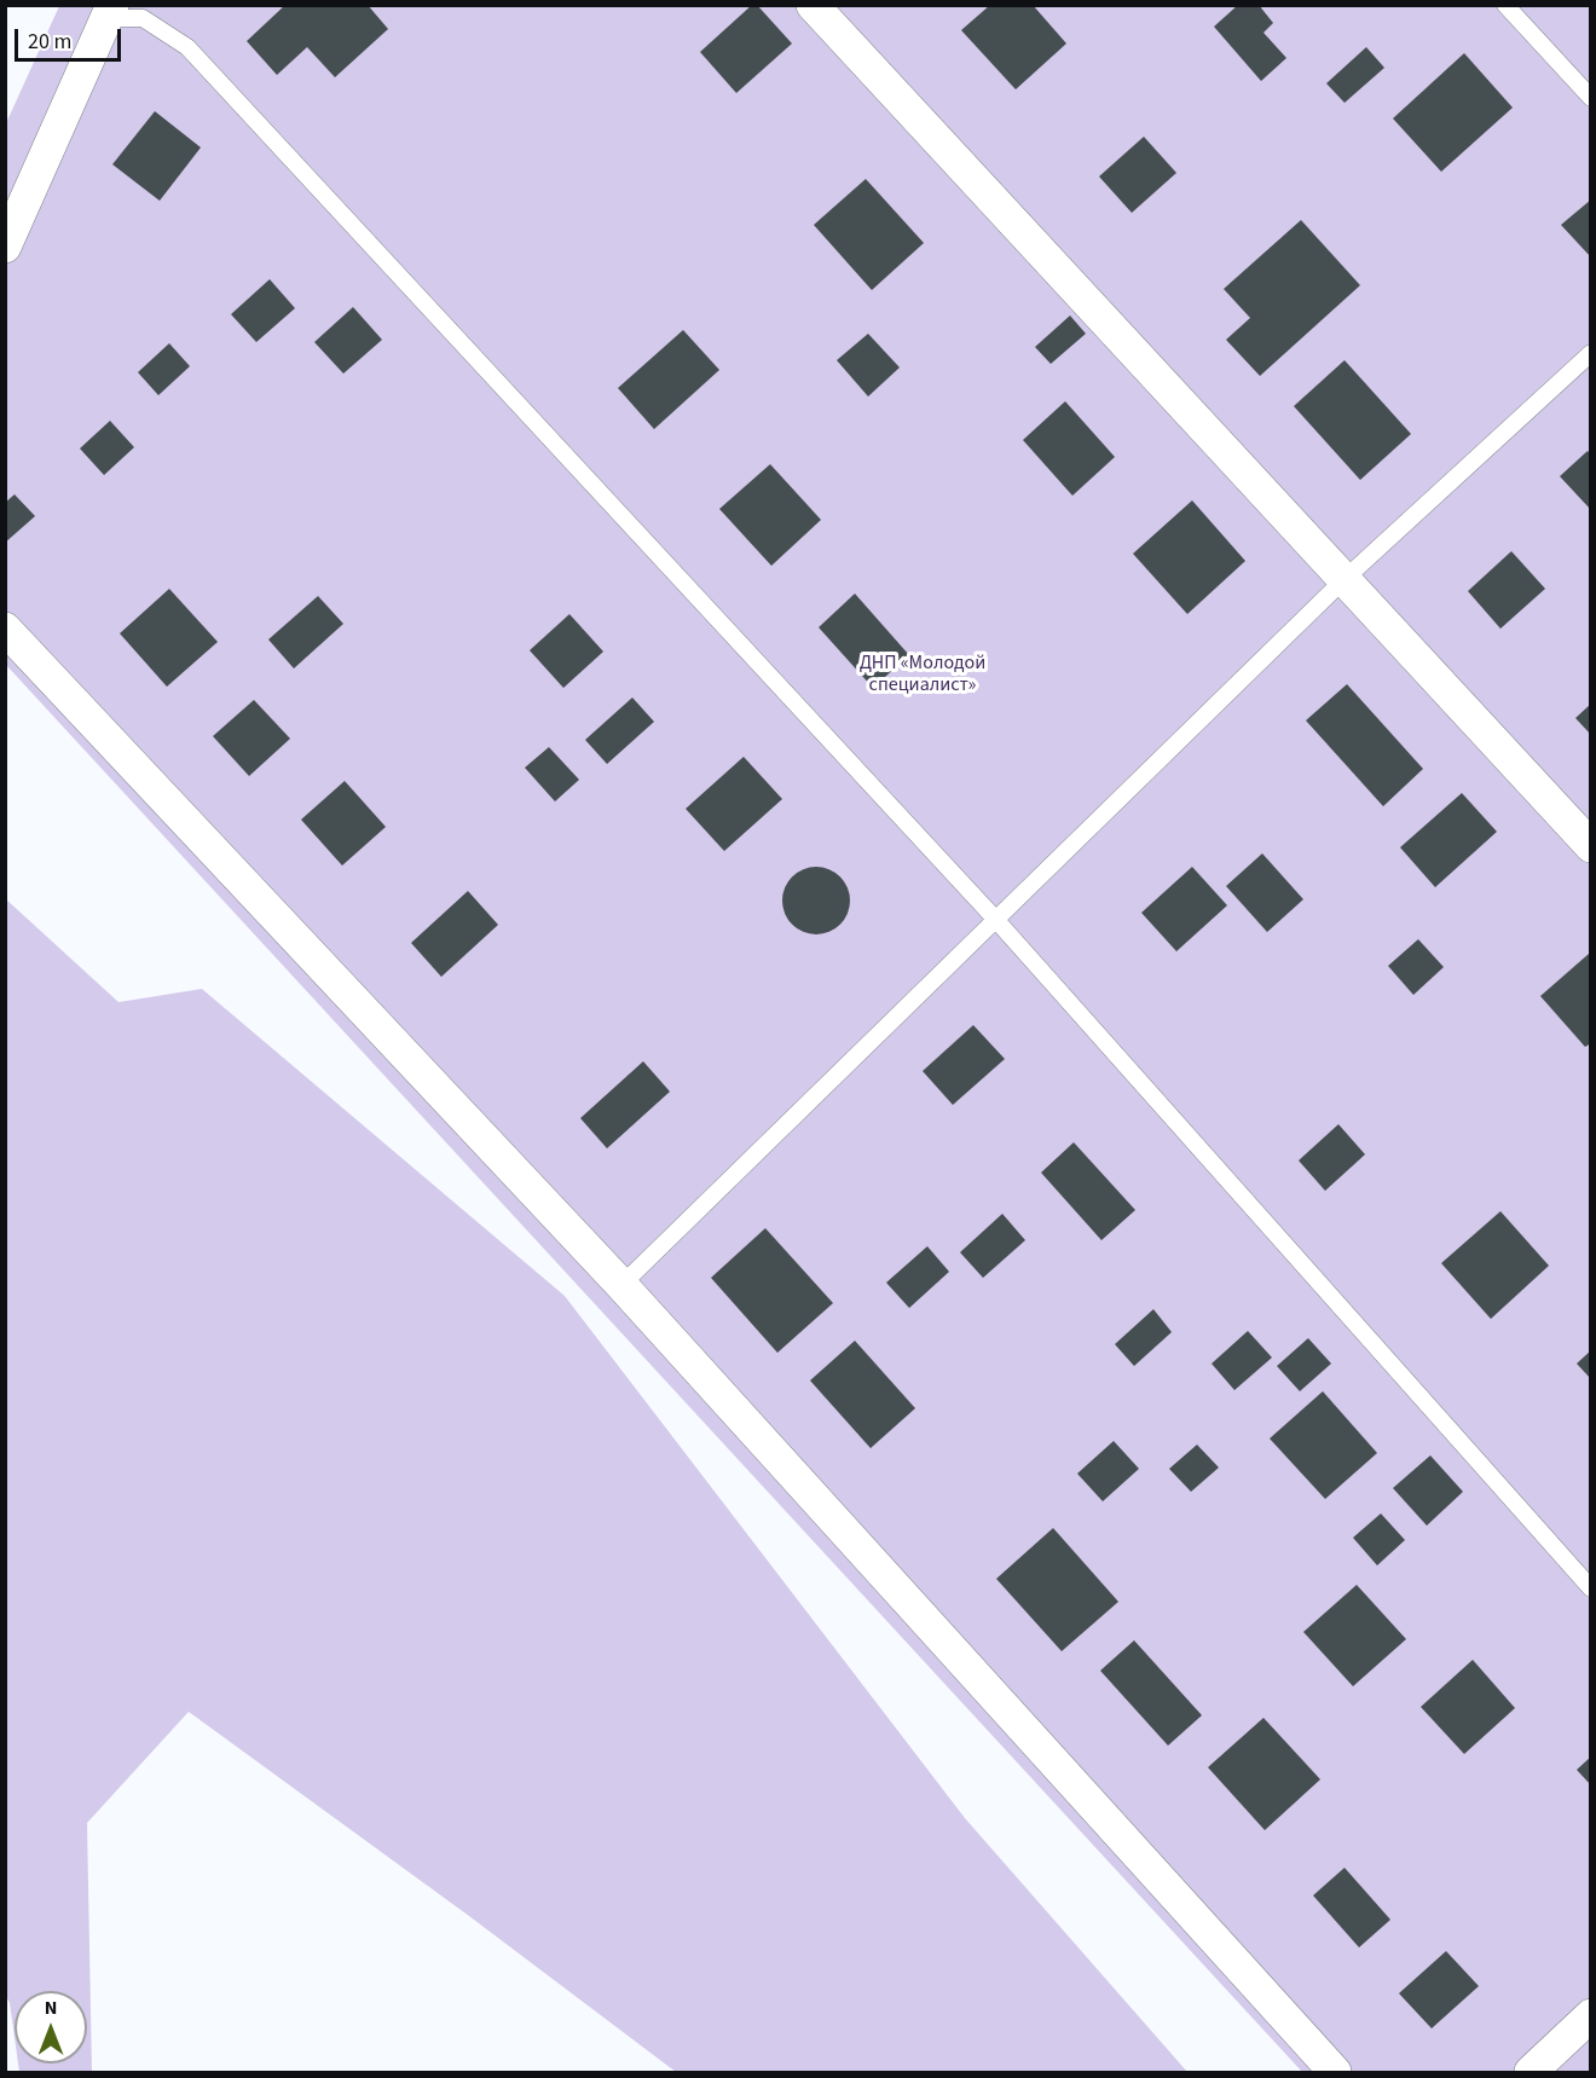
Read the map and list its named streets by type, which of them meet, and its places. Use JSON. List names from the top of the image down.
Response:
{
  "parks": ["ДНП «Молодой специалист»"],
  "scale_bar": "20 m",
  "north": "top"
}
